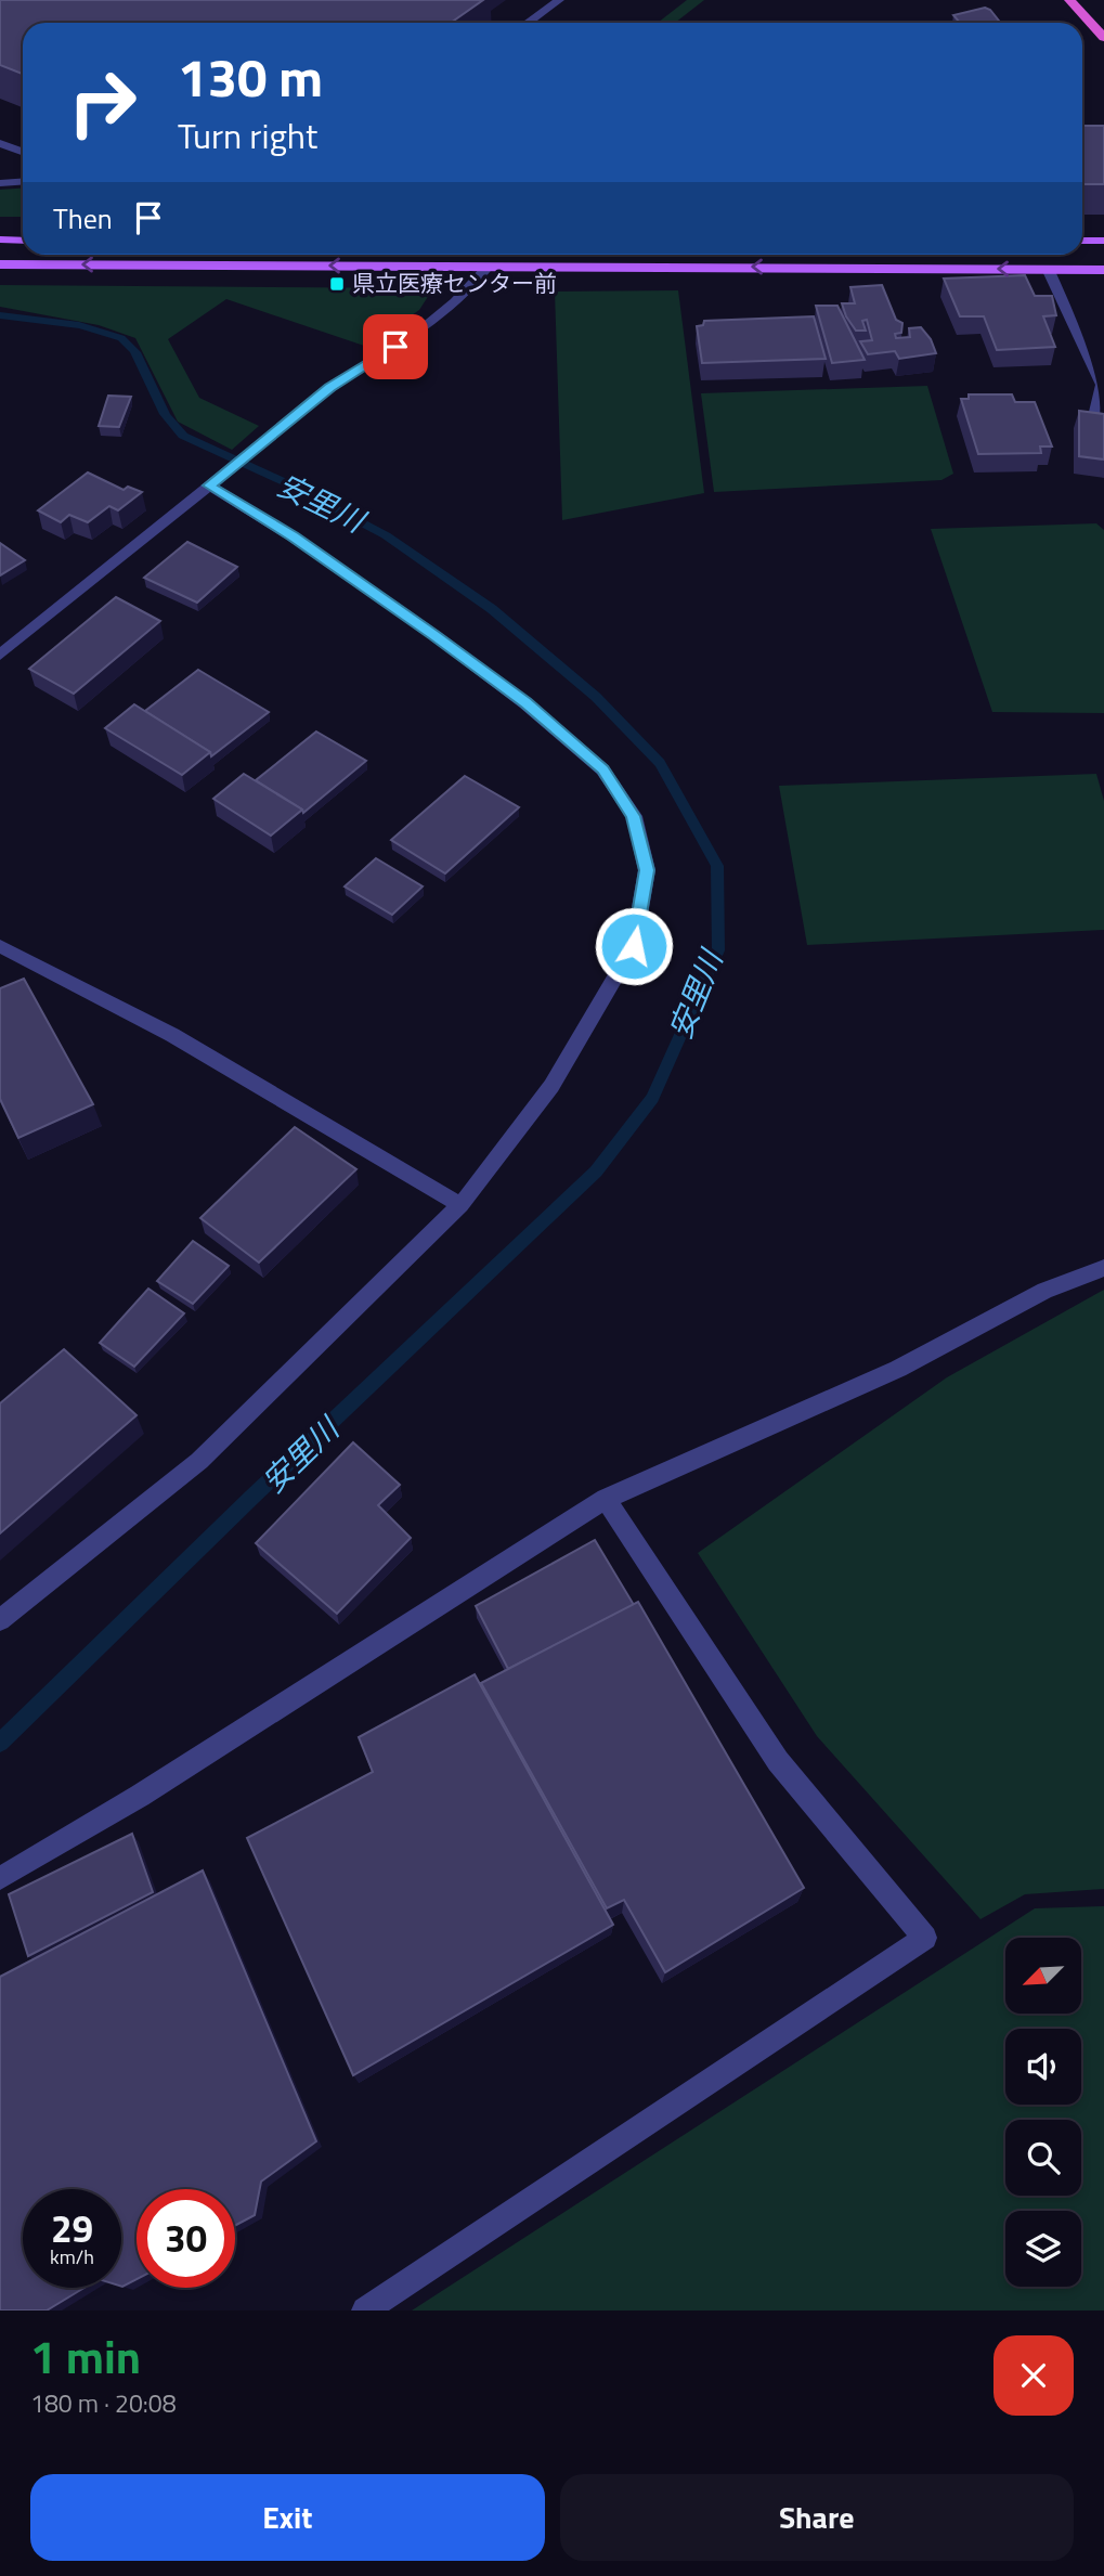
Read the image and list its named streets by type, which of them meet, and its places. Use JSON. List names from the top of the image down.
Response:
{
  "water": ["安里川"],
  "places": {
    "transit": ["県立医療センター前"]
  },
  "north": "bottom left",
  "page": {
    "turn": ["130 m", "Turn right"],
    "then": "Then",
    "speed": "29 km/h",
    "limit": "30",
    "heading": ["1 min", "180 m · 20:08"],
    "buttons": ["Exit", "Share"]
  }
}
